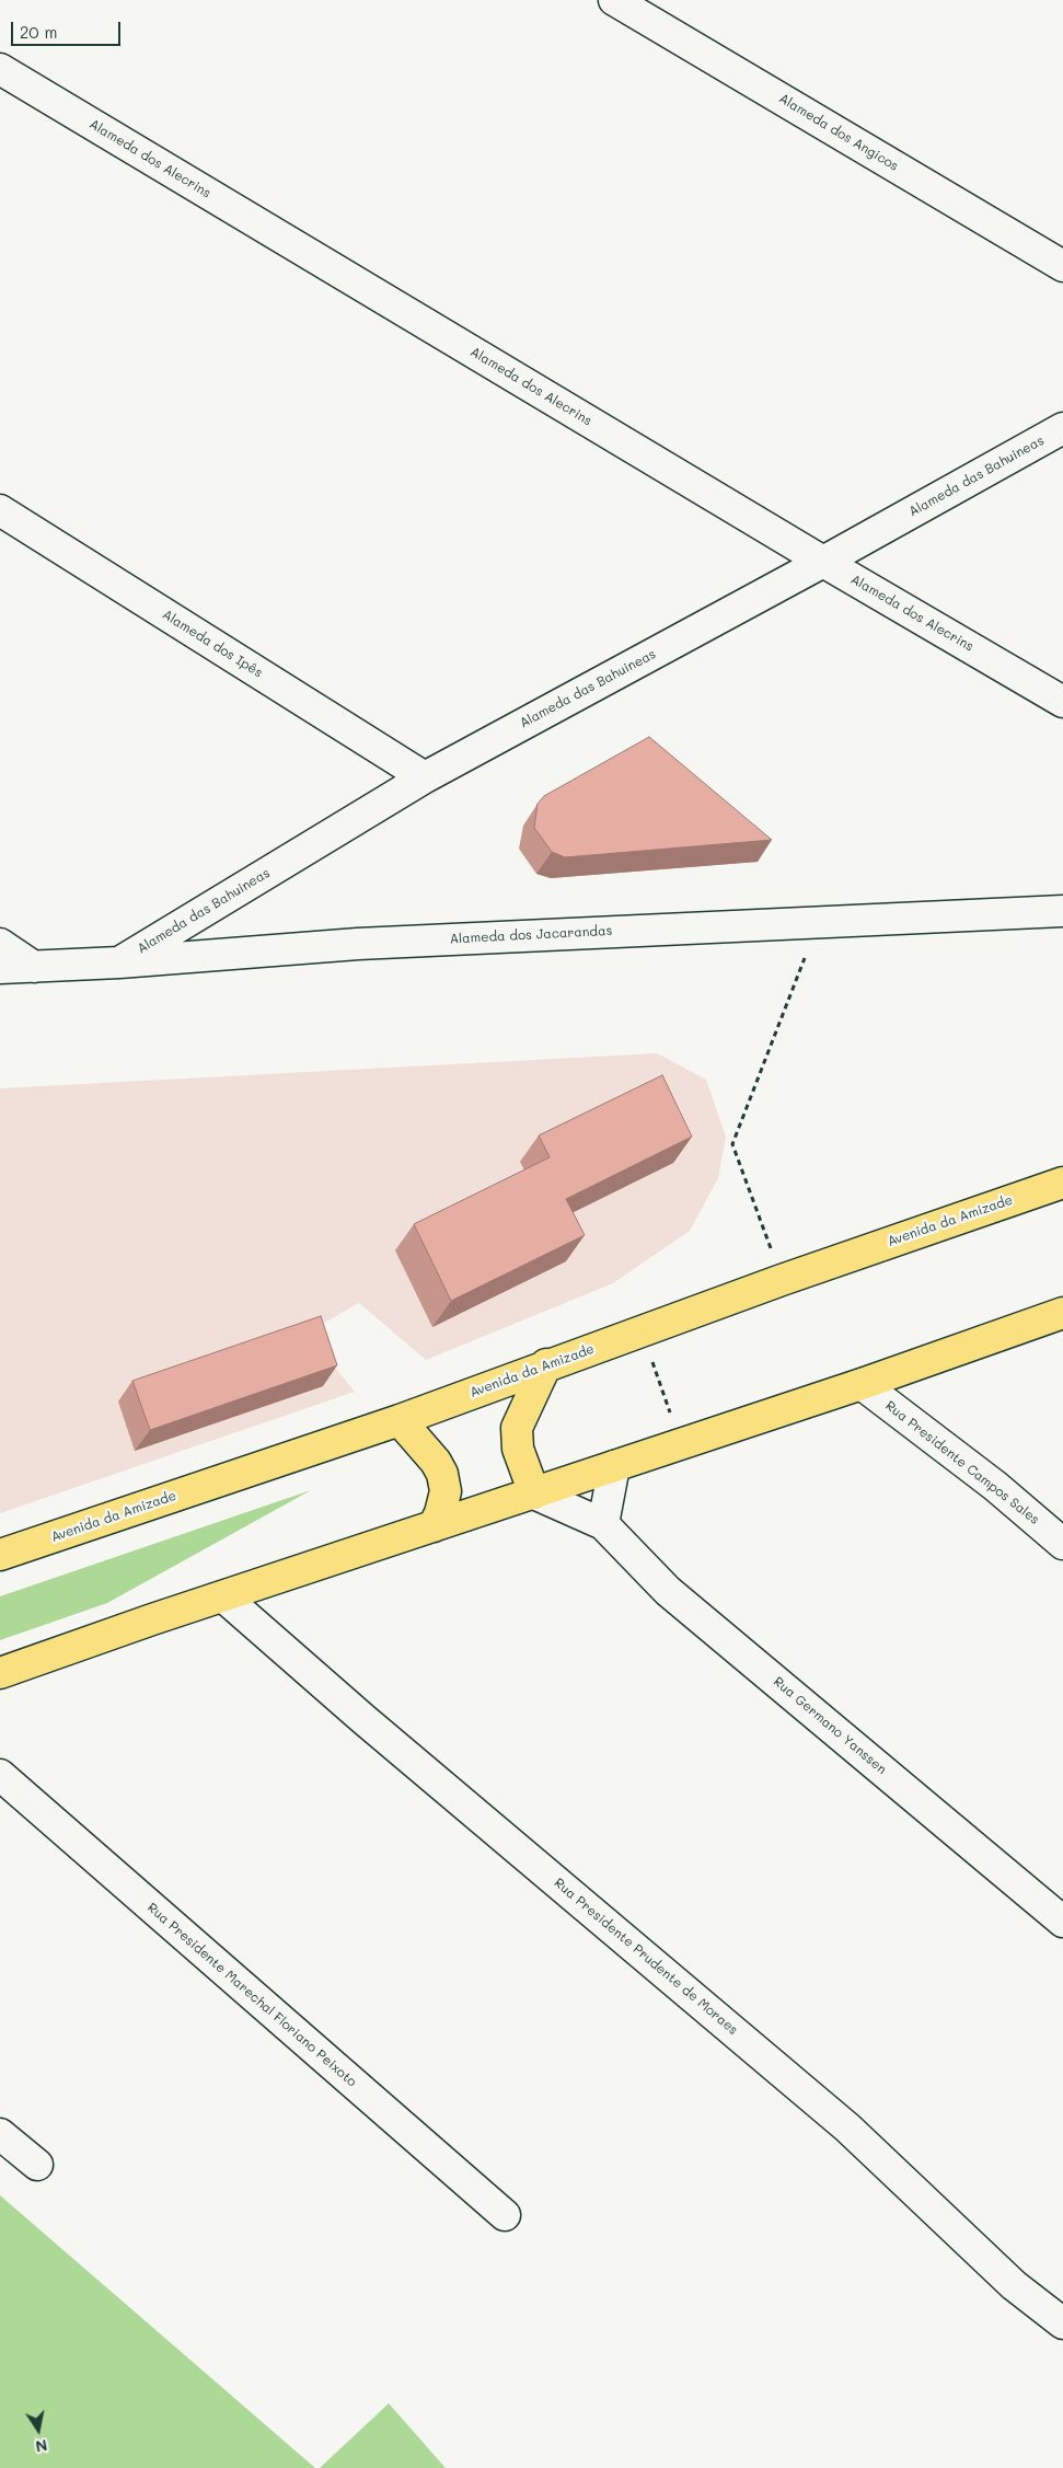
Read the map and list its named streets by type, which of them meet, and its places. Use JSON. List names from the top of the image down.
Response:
{
  "streets": {
    "main road": ["Avenida da Amizade"],
    "street": [
      "Alameda dos Angicos",
      "Alameda dos Alecrins",
      "Alameda das Bahuineas",
      "Alameda dos Ipês",
      "Alameda dos Jacarandas",
      "Rua Presidente Campos Sales",
      "Rua Germano Yanssen",
      "Rua Presidente Prudente de Moraes",
      "Rua Presidente Marechal Floriano Peixoto"
    ]
  },
  "crossings": [
    ["Alameda dos Alecrins", "Alameda das Bahuineas"],
    ["Alameda das Bahuineas", "Alameda dos Ipês"],
    ["Alameda das Bahuineas", "Alameda dos Jacarandas"]
  ],
  "scale_bar": "20 m",
  "north": "bottom"
}
